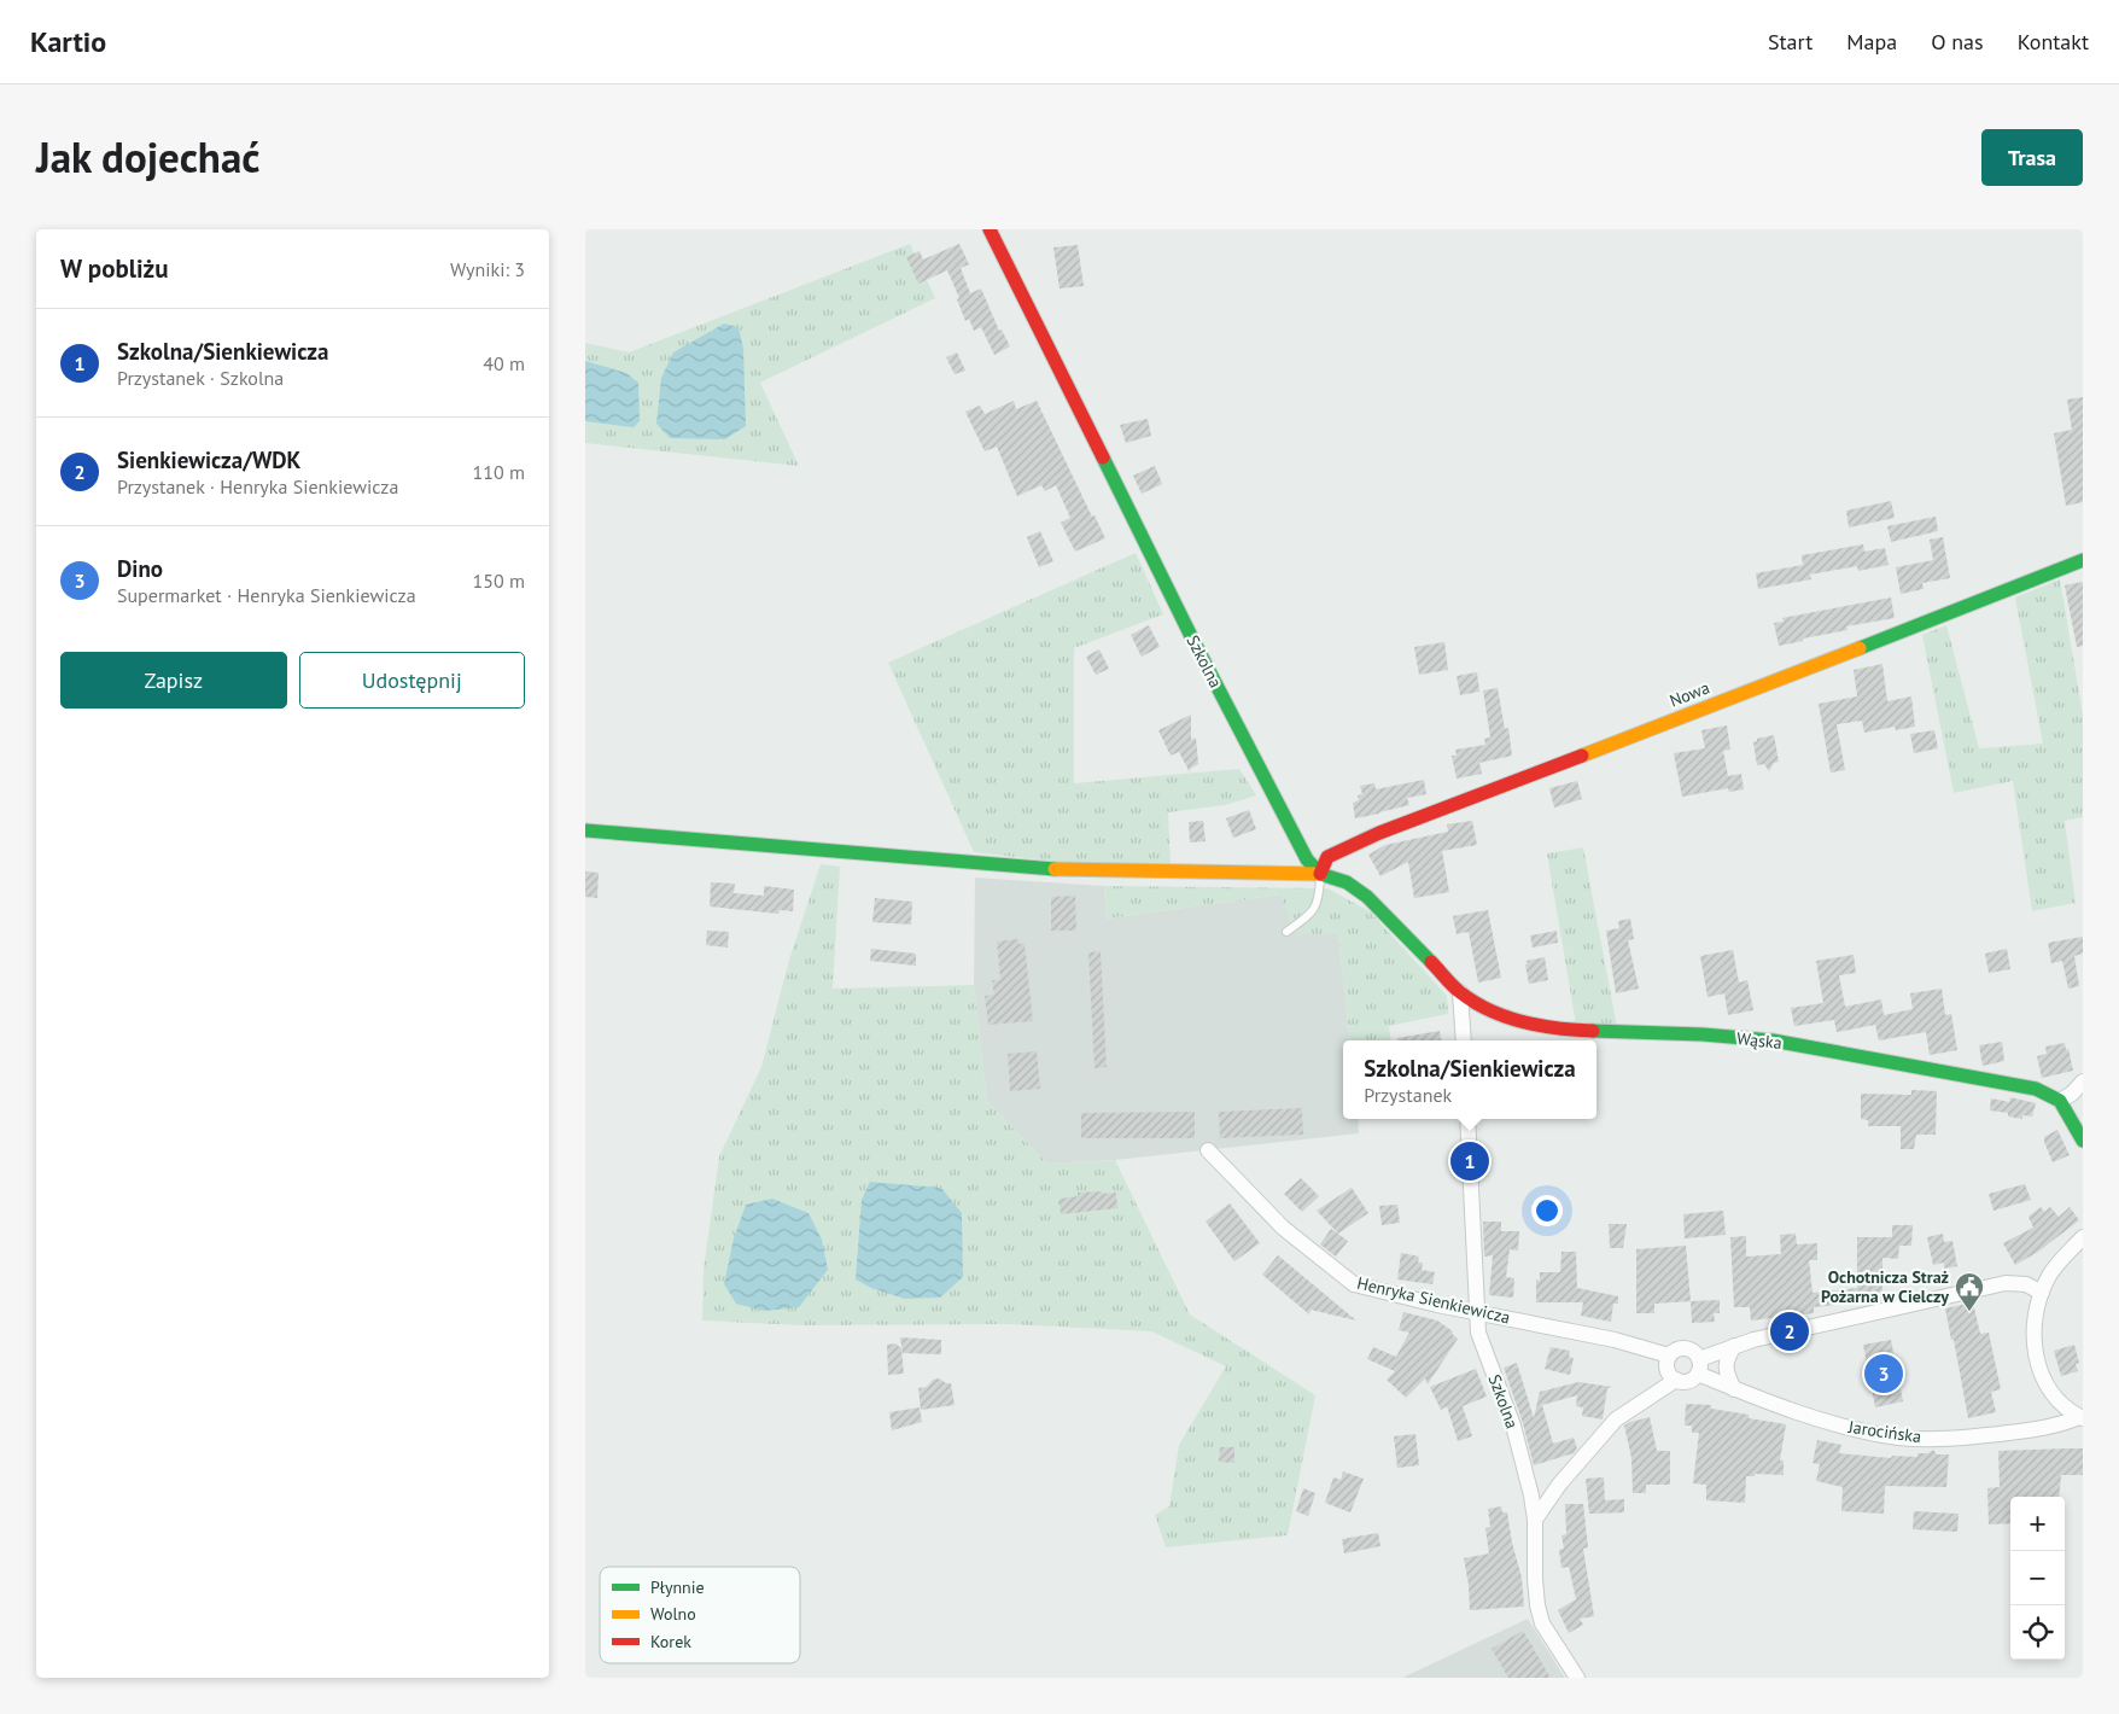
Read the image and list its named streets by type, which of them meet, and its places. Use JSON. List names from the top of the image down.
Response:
{
  "streets": {
    "street": [
      "Szkolna",
      "Nowa",
      "Wąska",
      "Henryka Sienkiewicza",
      "Jarocińska"
    ]
  },
  "crossings": [
    ["Szkolna", "Nowa"],
    ["Szkolna", "Henryka Sienkiewicza"],
    ["Henryka Sienkiewicza", "Jarocińska"]
  ],
  "places": {
    "public building": ["Ochotnicza Straż Pożarna w Cielczy"]
  },
  "legend": ["Płynnie", "Wolno", "Korek"],
  "page": {
    "header": "Kartio",
    "nav": [
      "Start",
      "Mapa",
      "O nas",
      "Kontakt"
    ],
    "title": "Jak dojechać",
    "buttons": [
      "Trasa",
      ["Zapisz", "Udostępnij"]
    ],
    "heading": ["W pobliżu", "Wyniki: 3"],
    "list": [
      {
        "mark": "1",
        "name": "Szkolna/Sienkiewicza",
        "note": "Przystanek · Szkolna",
        "value": "40 m"
      },
      {
        "mark": "2",
        "name": "Sienkiewicza/WDK",
        "note": "Przystanek · Henryka Sienkiewicza",
        "value": "110 m"
      },
      {
        "mark": "3",
        "name": "Dino",
        "note": "Supermarket · Henryka Sienkiewicza",
        "value": "150 m"
      }
    ],
    "popup": ["Szkolna/Sienkiewicza", "Przystanek"],
    "pins": ["1", "2", "3"],
    "map_buttons": ["+", "−"]
  }
}
